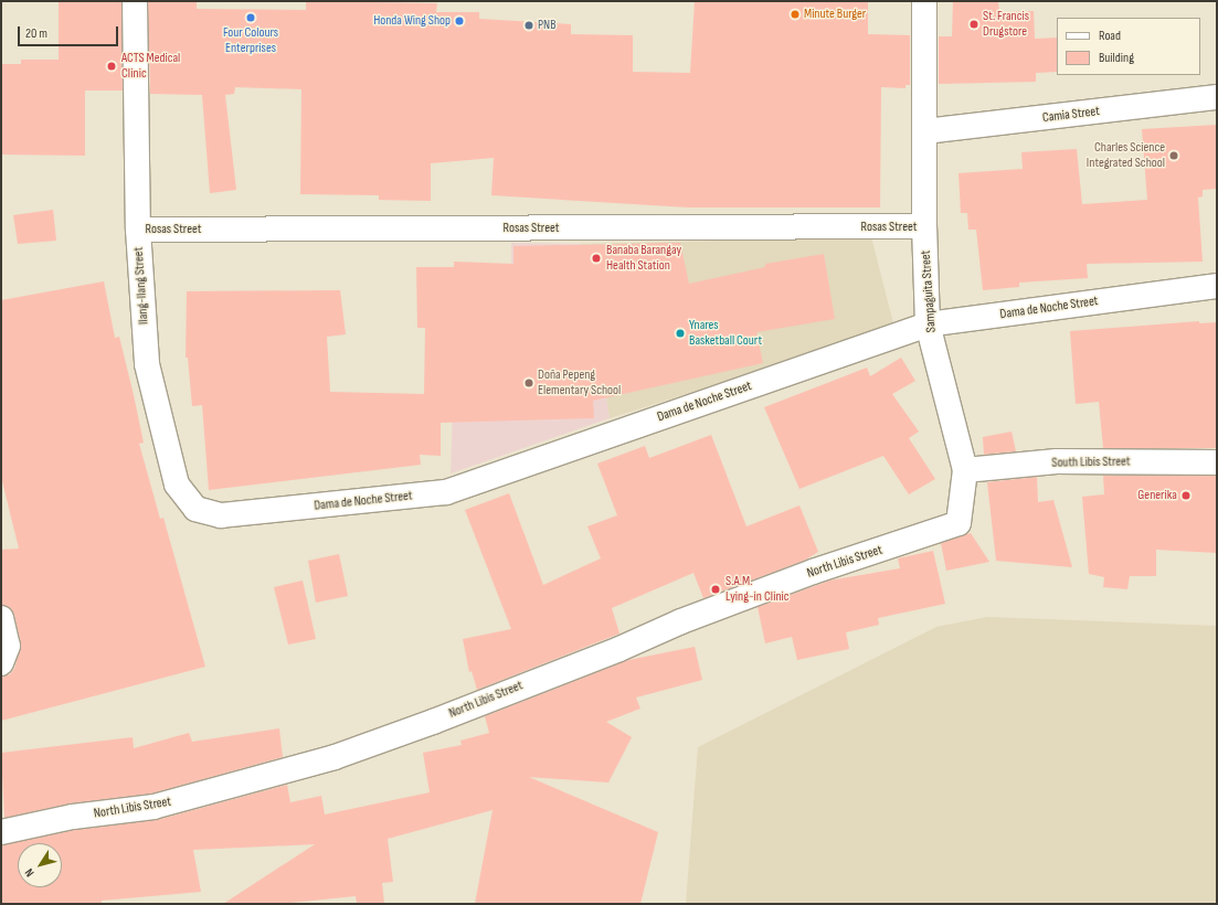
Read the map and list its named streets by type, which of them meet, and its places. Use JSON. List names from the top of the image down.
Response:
{
  "streets": {
    "street": [
      "Camia Street",
      "Rosas Street",
      "Ilang-Ilang Street",
      "Sampaguita Street",
      "Dama de Noche Street",
      "South Libis Street",
      "North Libis Street"
    ]
  },
  "crossings": [
    ["Camia Street", "Sampaguita Street"],
    ["Rosas Street", "Ilang-Ilang Street"],
    ["Rosas Street", "Sampaguita Street"],
    ["Ilang-Ilang Street", "Dama de Noche Street"],
    ["Sampaguita Street", "Dama de Noche Street"],
    ["Sampaguita Street", "South Libis Street"],
    ["Sampaguita Street", "North Libis Street"]
  ],
  "places": [
    "Minute Burger",
    "Four Colours Enterprises",
    "Honda Wing Shop",
    "St. Francis Drugstore",
    "PNB",
    "ACTS Medical Clinic",
    "Charles Science Integrated School",
    "Banaba Barangay Health Station",
    "Ynares Basketball Court",
    "Doña Pepeng Elementary School",
    "Generika",
    "S.A.M. Lying-in Clinic"
  ],
  "legend": ["Road", "Building"],
  "scale_bar": "20 m",
  "north": "bottom left"
}
